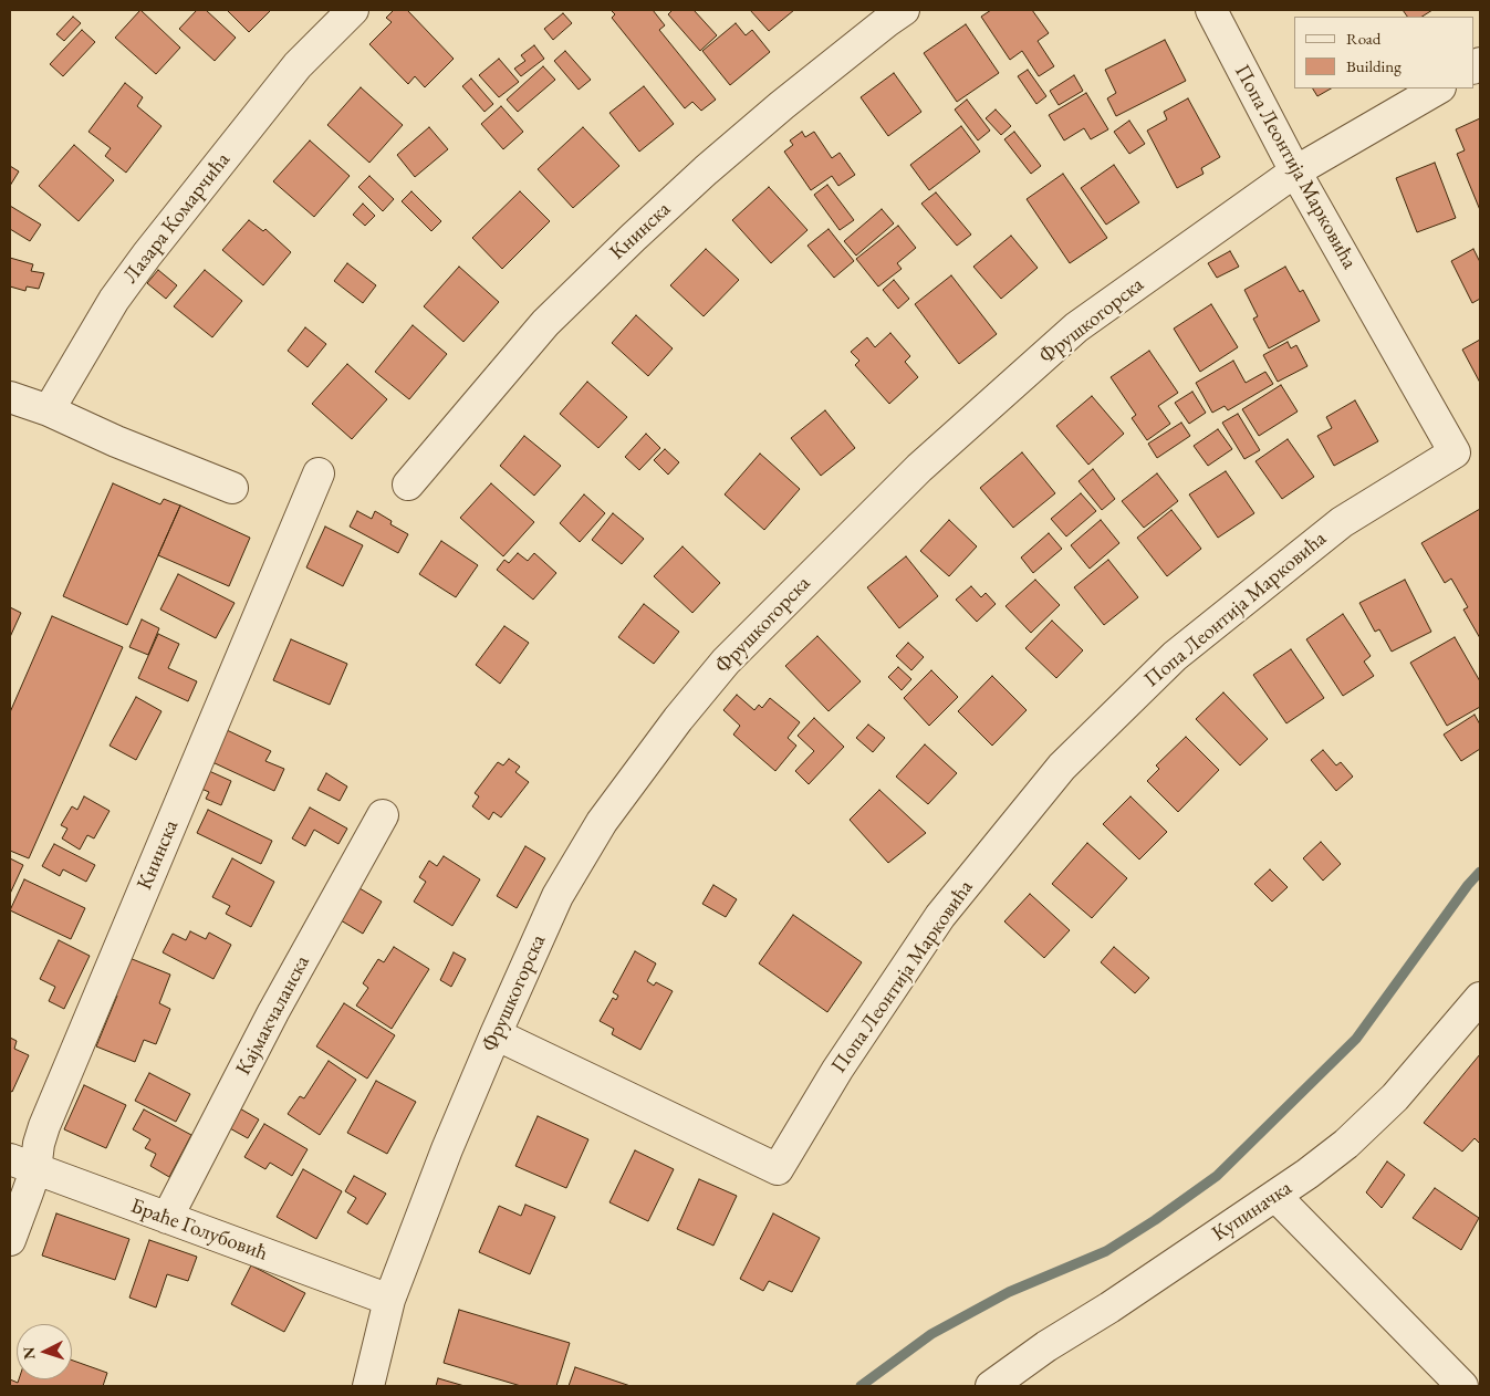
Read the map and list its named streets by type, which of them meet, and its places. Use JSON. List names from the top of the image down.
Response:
{
  "streets": {
    "street": [
      "Попа Леонтија Марковића",
      "Лазара Комарчића",
      "Книнска",
      "Фрушкогорска",
      "Кајмакчаланска",
      "Купиначка",
      "Браће Голубовић"
    ]
  },
  "crossings": [
    ["Попа Леонтија Марковића", "Фрушкогорска"],
    ["Книнска", "Браће Голубовић"],
    ["Фрушкогорска", "Браће Голубовић"],
    ["Кајмакчаланска", "Браће Голубовић"]
  ],
  "legend": ["Road", "Building"],
  "north": "left"
}
